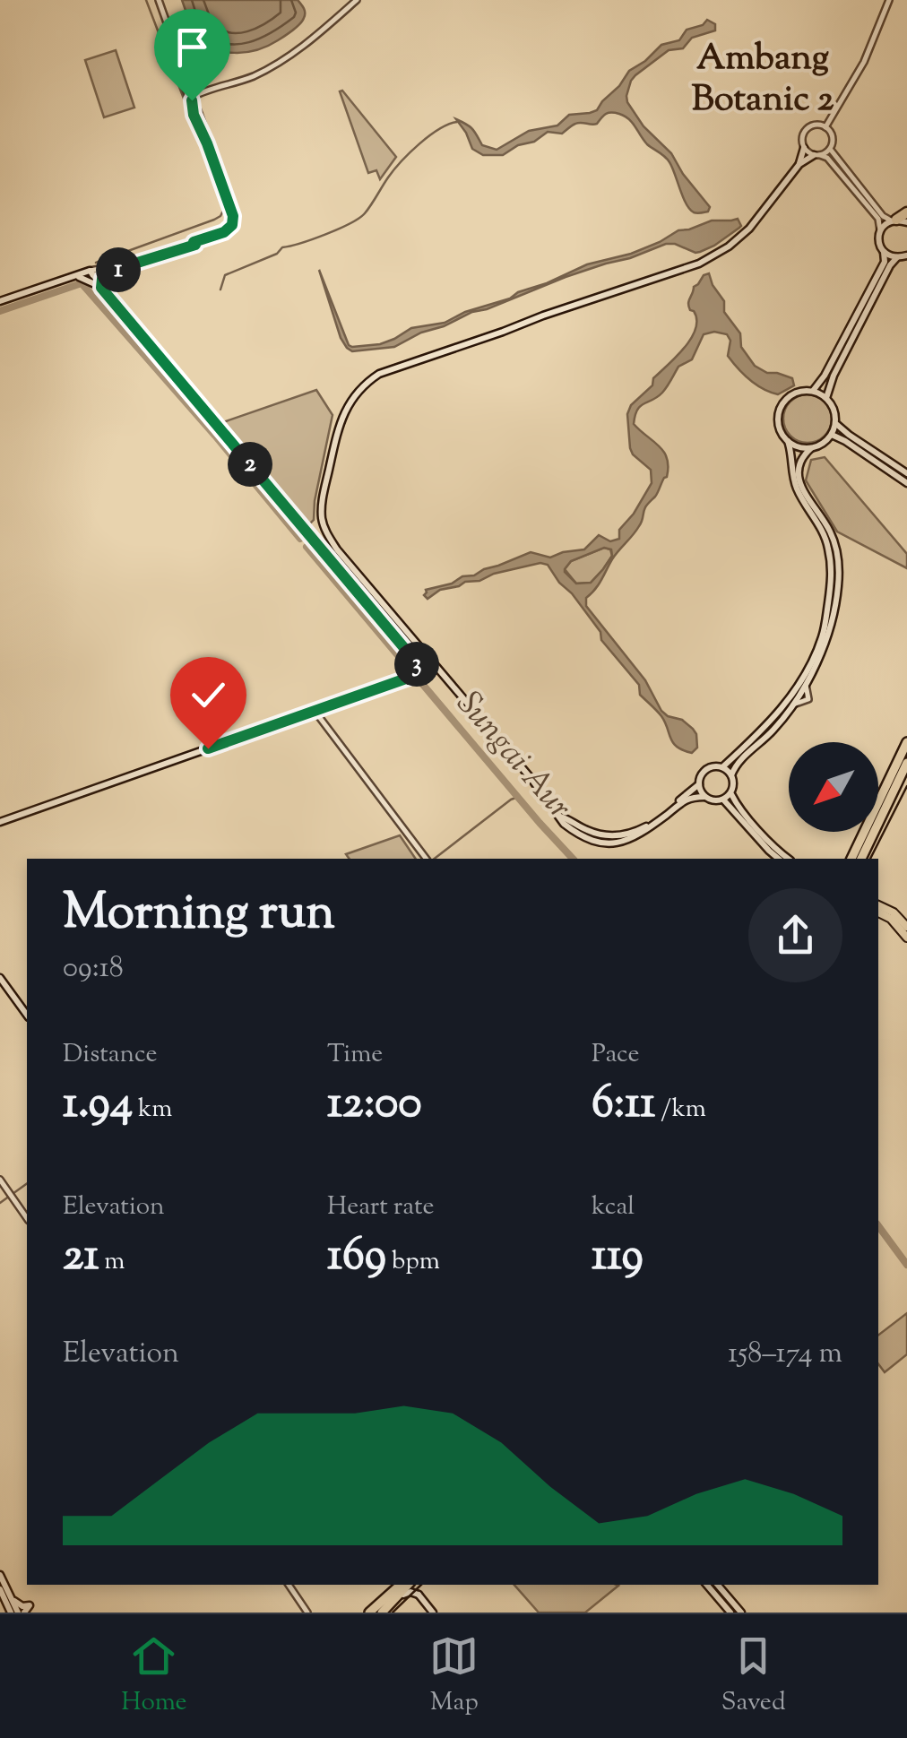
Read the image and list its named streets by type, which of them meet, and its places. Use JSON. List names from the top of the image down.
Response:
{
  "districts": ["Ambang Botanic 2"],
  "water": ["Sungai Aur"],
  "north": "bottom left",
  "page": {
    "pins": ["1", "2", "3"],
    "heading": ["Morning run", "09:18"],
    "stats": [
      ["Distance", "1.94 km"],
      ["Time", "12:00"],
      ["Pace", "6:11 /km"],
      ["Elevation", "21 m"],
      ["Heart rate", "169 bpm"],
      ["kcal", "119"]
    ],
    "chart": ["Elevation", "158–174 m"],
    "tabs": ["Home", "Map", "Saved"]
  }
}
